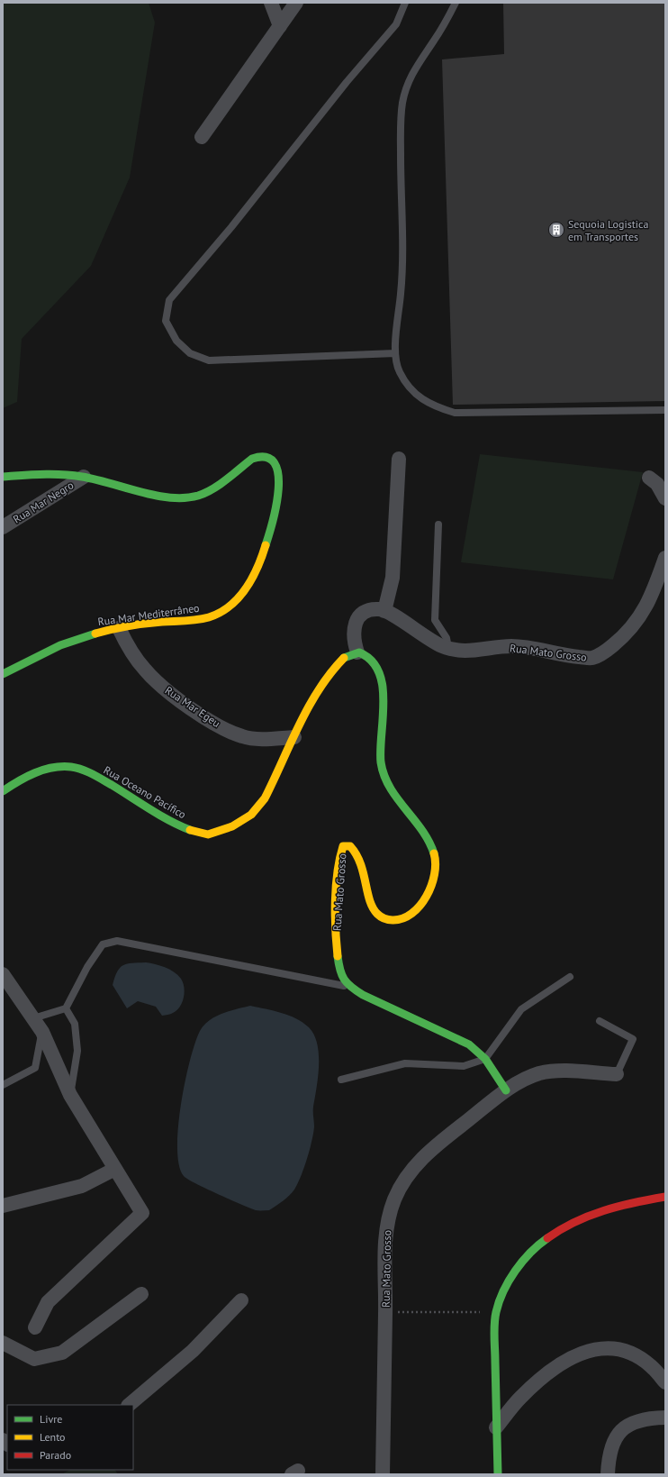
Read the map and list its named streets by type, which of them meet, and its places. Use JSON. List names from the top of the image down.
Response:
{
  "streets": {
    "street": [
      "Rua Mar Negro",
      "Rua Mar Mediterrâneo",
      "Rua Mato Grosso",
      "Rua Mar Egeu",
      "Rua Oceano Pacífico"
    ]
  },
  "crossings": [
    ["Rua Mar Negro", "Rua Mar Mediterrâneo"],
    ["Rua Mar Mediterrâneo", "Rua Mar Egeu"],
    ["Rua Mato Grosso", "Rua Oceano Pacífico"],
    ["Rua Mar Egeu", "Rua Oceano Pacífico"]
  ],
  "places": {
    "building": ["Sequoia Logistica em Transportes"]
  },
  "legend": ["Livre", "Lento", "Parado"]
}
